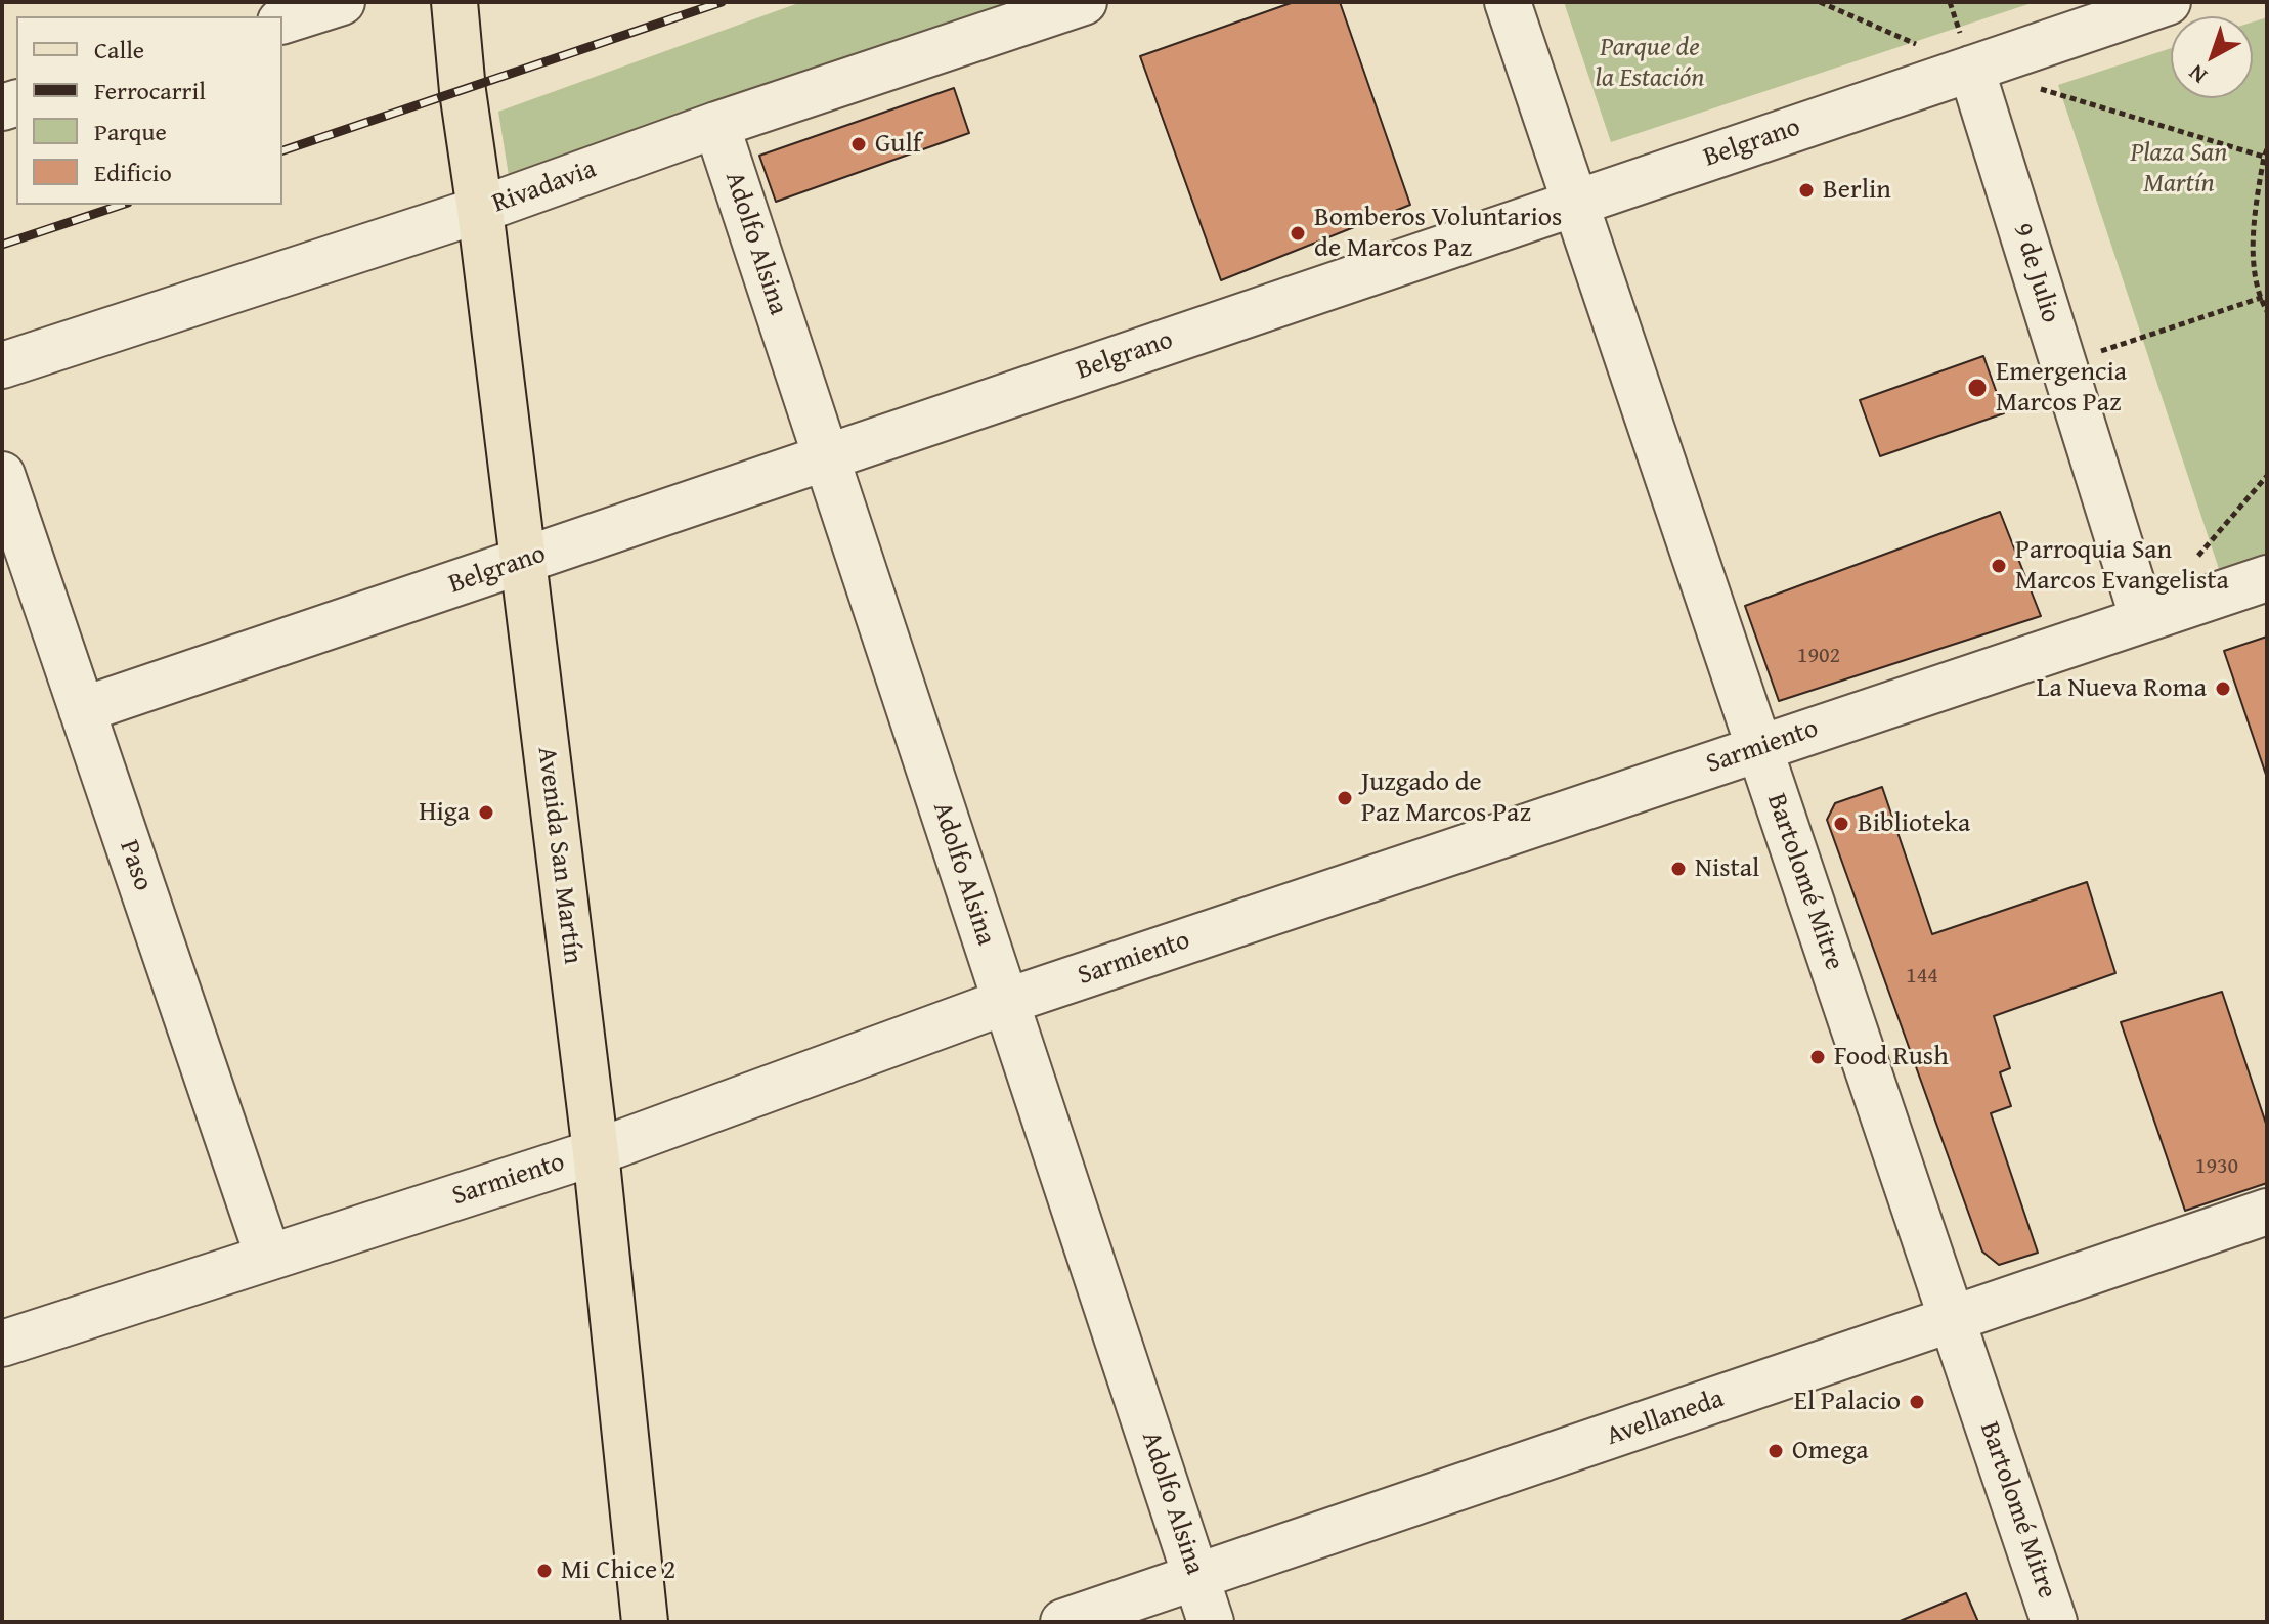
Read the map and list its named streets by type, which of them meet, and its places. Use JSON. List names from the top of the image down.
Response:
{
  "streets": {
    "main road": ["Avenida San Martín"],
    "street": [
      "Belgrano",
      "Rivadavia",
      "Adolfo Alsina",
      "9 de Julio",
      "Sarmiento",
      "Paso",
      "Bartolomé Mitre",
      "Avellaneda"
    ]
  },
  "crossings": [
    ["Belgrano", "Adolfo Alsina"],
    ["Belgrano", "9 de Julio"],
    ["Belgrano", "Avenida San Martín"],
    ["Belgrano", "Paso"],
    ["Belgrano", "Bartolomé Mitre"],
    ["Rivadavia", "Adolfo Alsina"],
    ["Rivadavia", "Avenida San Martín"],
    ["Adolfo Alsina", "Sarmiento"],
    ["Adolfo Alsina", "Avellaneda"],
    ["9 de Julio", "Sarmiento"],
    ["Sarmiento", "Avenida San Martín"],
    ["Sarmiento", "Paso"],
    ["Sarmiento", "Bartolomé Mitre"],
    ["Bartolomé Mitre", "Avellaneda"]
  ],
  "parks": ["Parque de la Estación", "Plaza San Martín"],
  "places": [
    "Gulf",
    "Berlin",
    "Bomberos Voluntarios de Marcos Paz",
    "Emergencia Marcos Paz",
    "Parroquia San Marcos Evangelista",
    "La Nueva Roma",
    "Juzgado de Paz Marcos Paz",
    "Higa",
    "Biblioteka",
    "Nistal",
    "Food Rush",
    "El Palacio",
    "Omega",
    "Mi Chice 2"
  ],
  "house_numbers": ["1902", "144", "1930"],
  "legend": [
    "Calle",
    "Ferrocarril",
    "Parque",
    "Edificio"
  ],
  "north": "bottom left"
}
